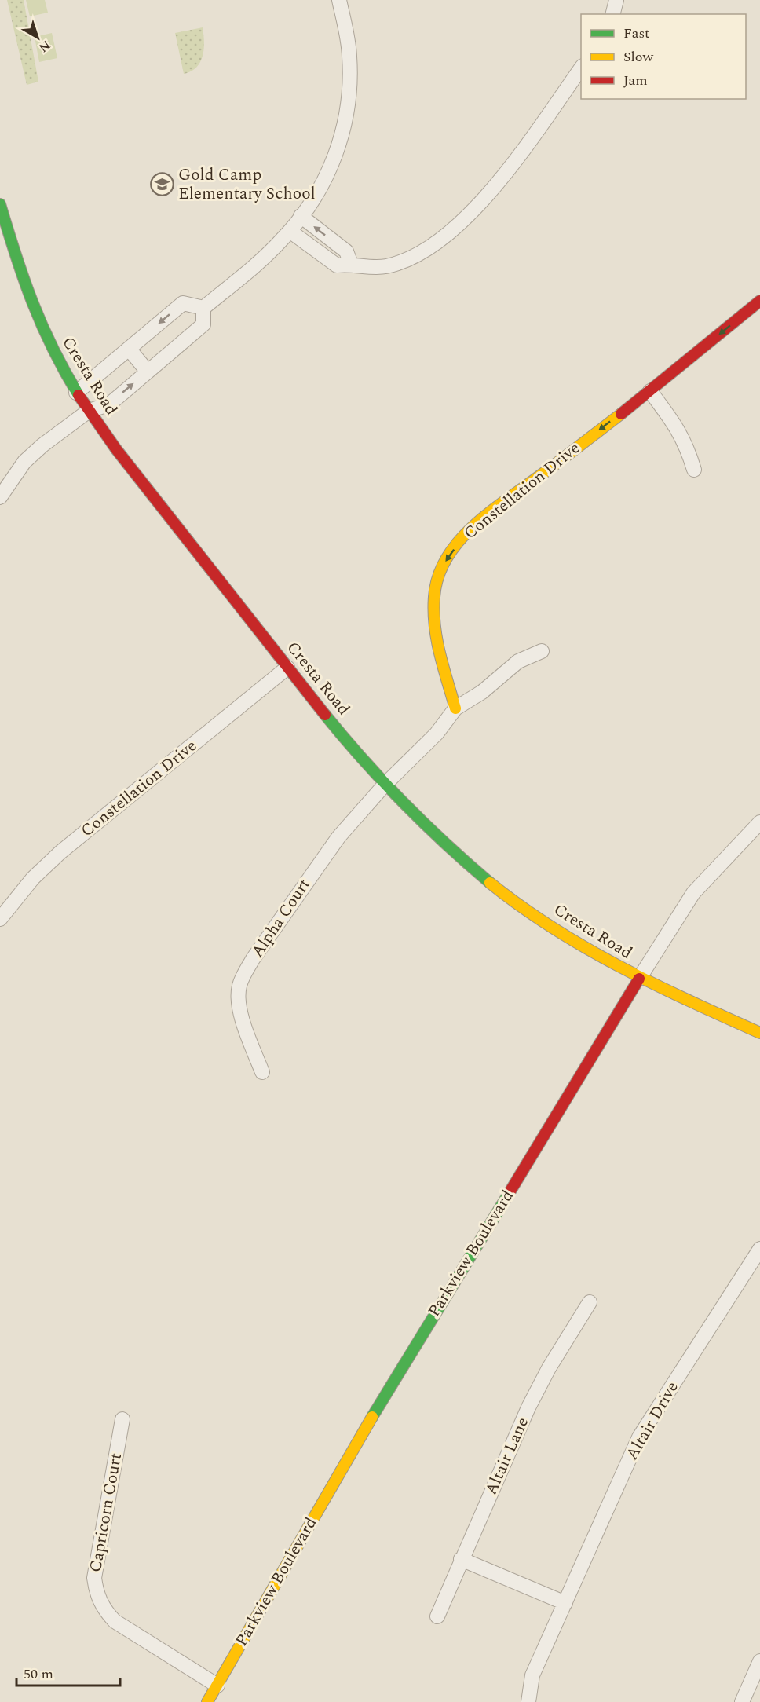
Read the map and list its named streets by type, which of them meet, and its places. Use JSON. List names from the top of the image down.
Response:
{
  "streets": {
    "street": [
      "Cresta Road",
      "Constellation Drive",
      "Alpha Court",
      "Parkview Boulevard",
      "Altair Drive",
      "Altair Lane",
      "Capricorn Court"
    ]
  },
  "crossings": [
    ["Cresta Road", "Constellation Drive"],
    ["Cresta Road", "Alpha Court"],
    ["Cresta Road", "Parkview Boulevard"],
    ["Parkview Boulevard", "Capricorn Court"]
  ],
  "one_way": ["Constellation Drive"],
  "places": {
    "school or university": ["Gold Camp Elementary School"]
  },
  "legend": ["Fast", "Slow", "Jam"],
  "scale_bar": "50 m",
  "north": "bottom right"
}
